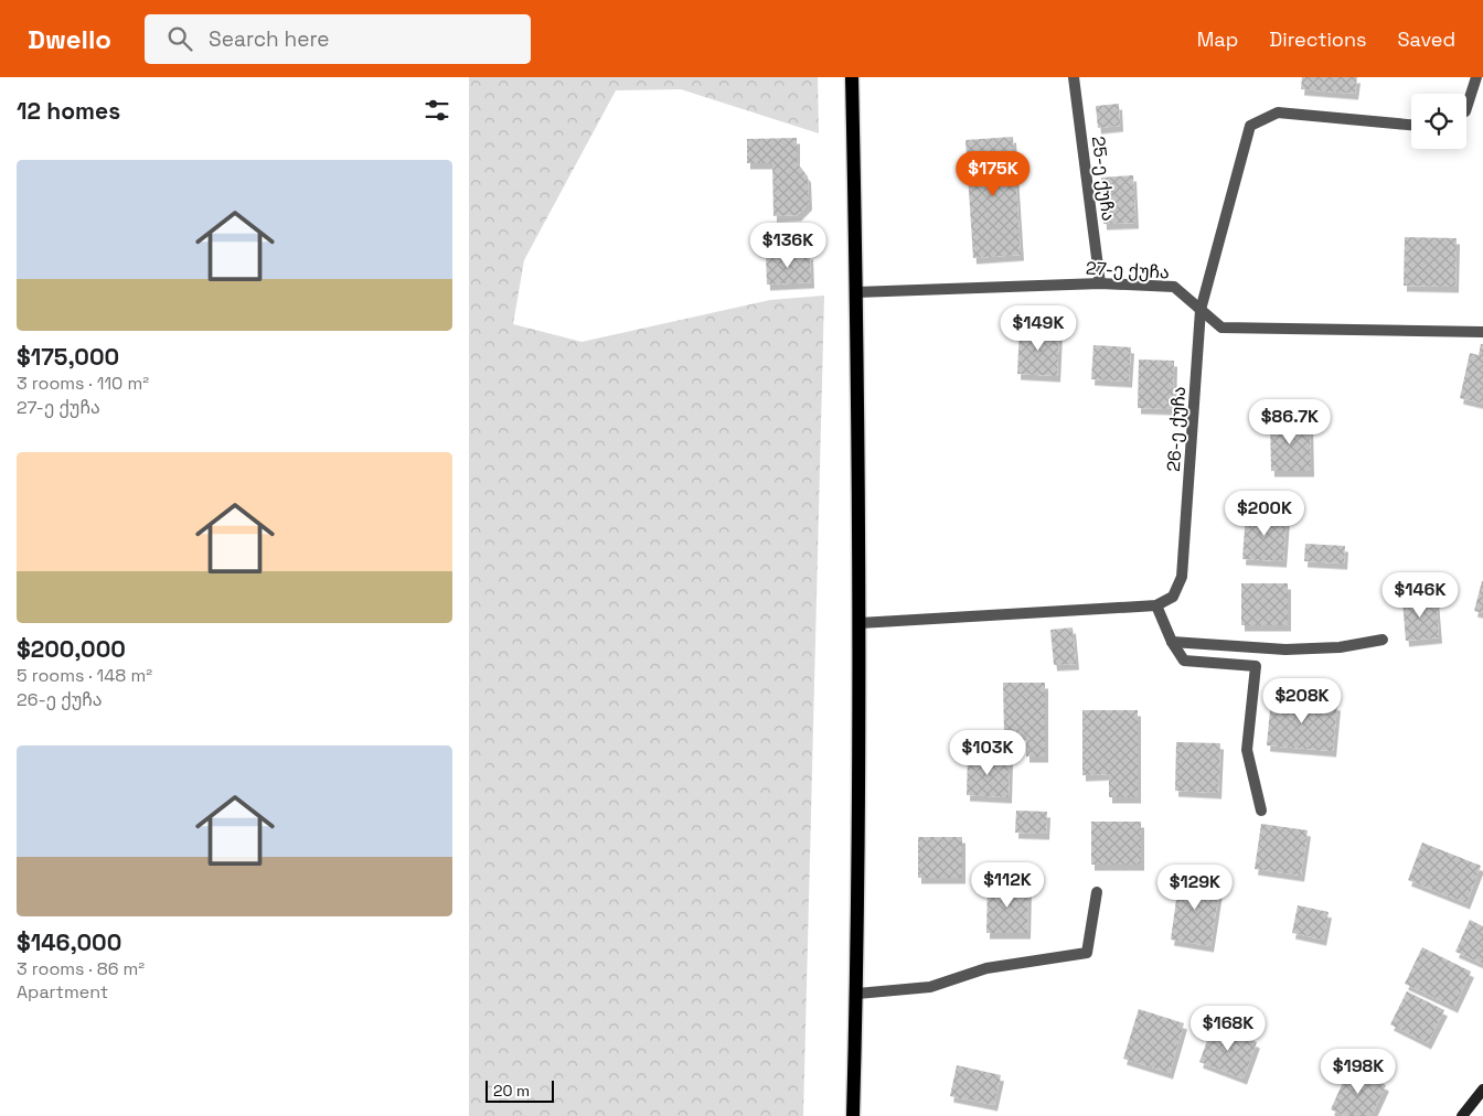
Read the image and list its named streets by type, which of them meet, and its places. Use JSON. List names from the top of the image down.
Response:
{
  "streets": {
    "street": ["25-ე ქუჩა", "27-ე ქუჩა", "26-ე ქუჩა"]
  },
  "crossings": [
    ["25-ე ქუჩა", "27-ე ქუჩა"],
    ["27-ე ქუჩა", "26-ე ქუჩა"]
  ],
  "scale_bar": "20 m",
  "page": {
    "header": "Dwello",
    "search": "Search here",
    "nav": ["Map", "Directions", "Saved"],
    "heading": "12 homes",
    "list": [
      {
        "name": "$175,000",
        "note": "3 rooms · 110 m² · 27-ე ქუჩა"
      },
      {
        "name": "$200,000",
        "note": "5 rooms · 148 m² · 26-ე ქუჩა"
      },
      {
        "name": "$146,000",
        "note": "3 rooms · 86 m² · Apartment"
      }
    ],
    "price": [
      "$175K",
      "$136K",
      "$149K",
      "$86.7K",
      "$200K",
      "$146K",
      "$208K",
      "$103K",
      "$112K",
      "$129K",
      "$168K",
      "$198K"
    ],
    "scale": "20 m"
  }
}
